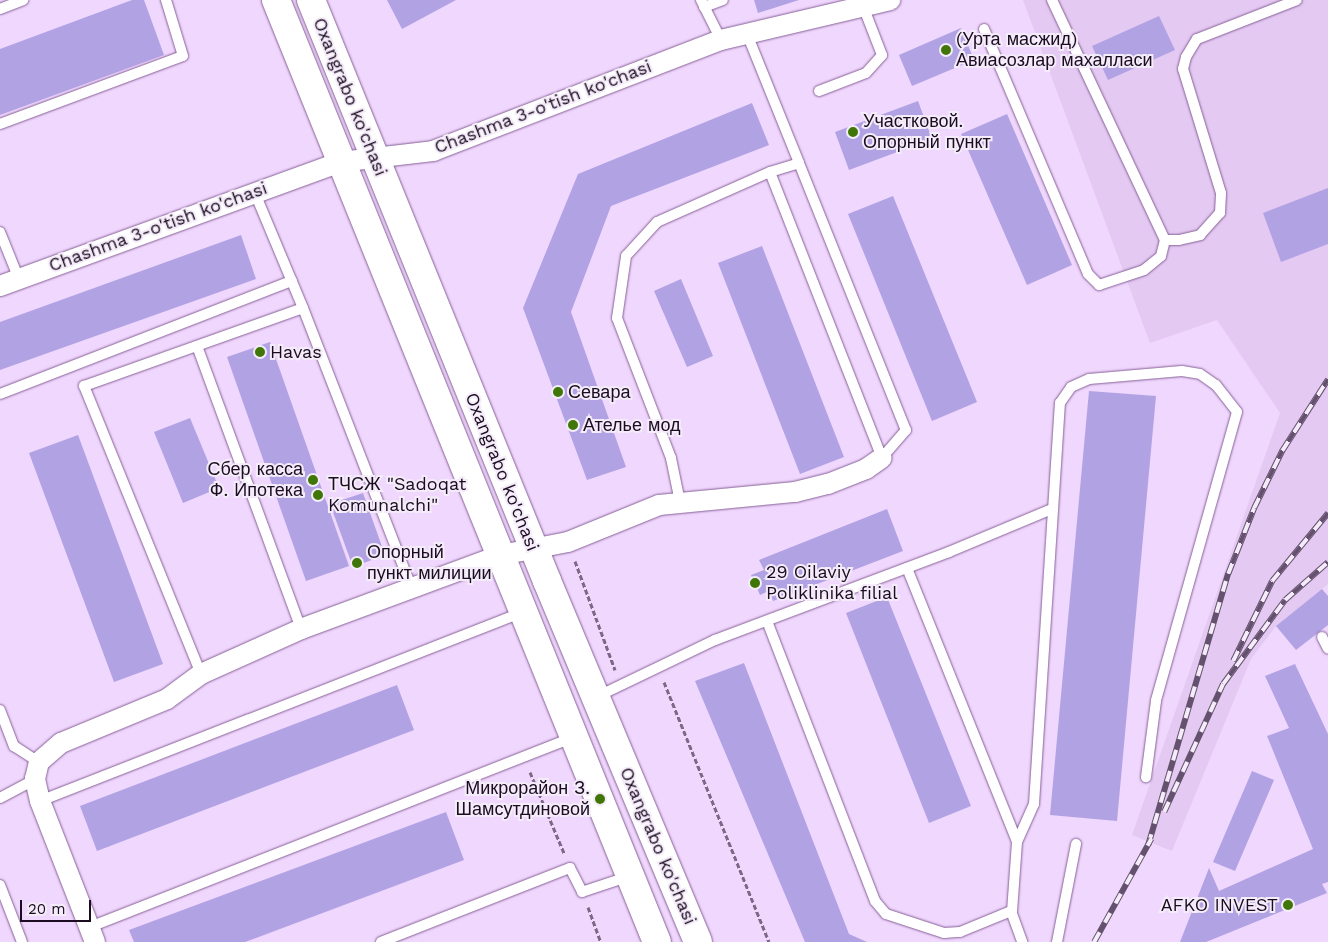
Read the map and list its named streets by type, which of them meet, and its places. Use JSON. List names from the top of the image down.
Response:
{
  "streets": {
    "main road": ["Oxangrabo ko'chasi"],
    "street": ["Chashma 3-o'tish ko'chasi"]
  },
  "crossings": [
    ["Oxangrabo ko'chasi", "Chashma 3-o'tish ko'chasi"]
  ],
  "places": [
    "(Урта масжид) Авиасозлар махалласи",
    "Участковой. Опорный пункт",
    "Havas",
    "Севара",
    "Ателье мод",
    "Сбер касса Ф. Ипотека",
    "ТЧСЖ \"Sadoqat Komunalchi\"",
    "Опорный пункт милиции",
    "29 Oilaviy Poliklinika filial",
    "Микрорайон З. Шамсутдиновой",
    "AFKO INVEST"
  ],
  "scale_bar": "20 m"
}
